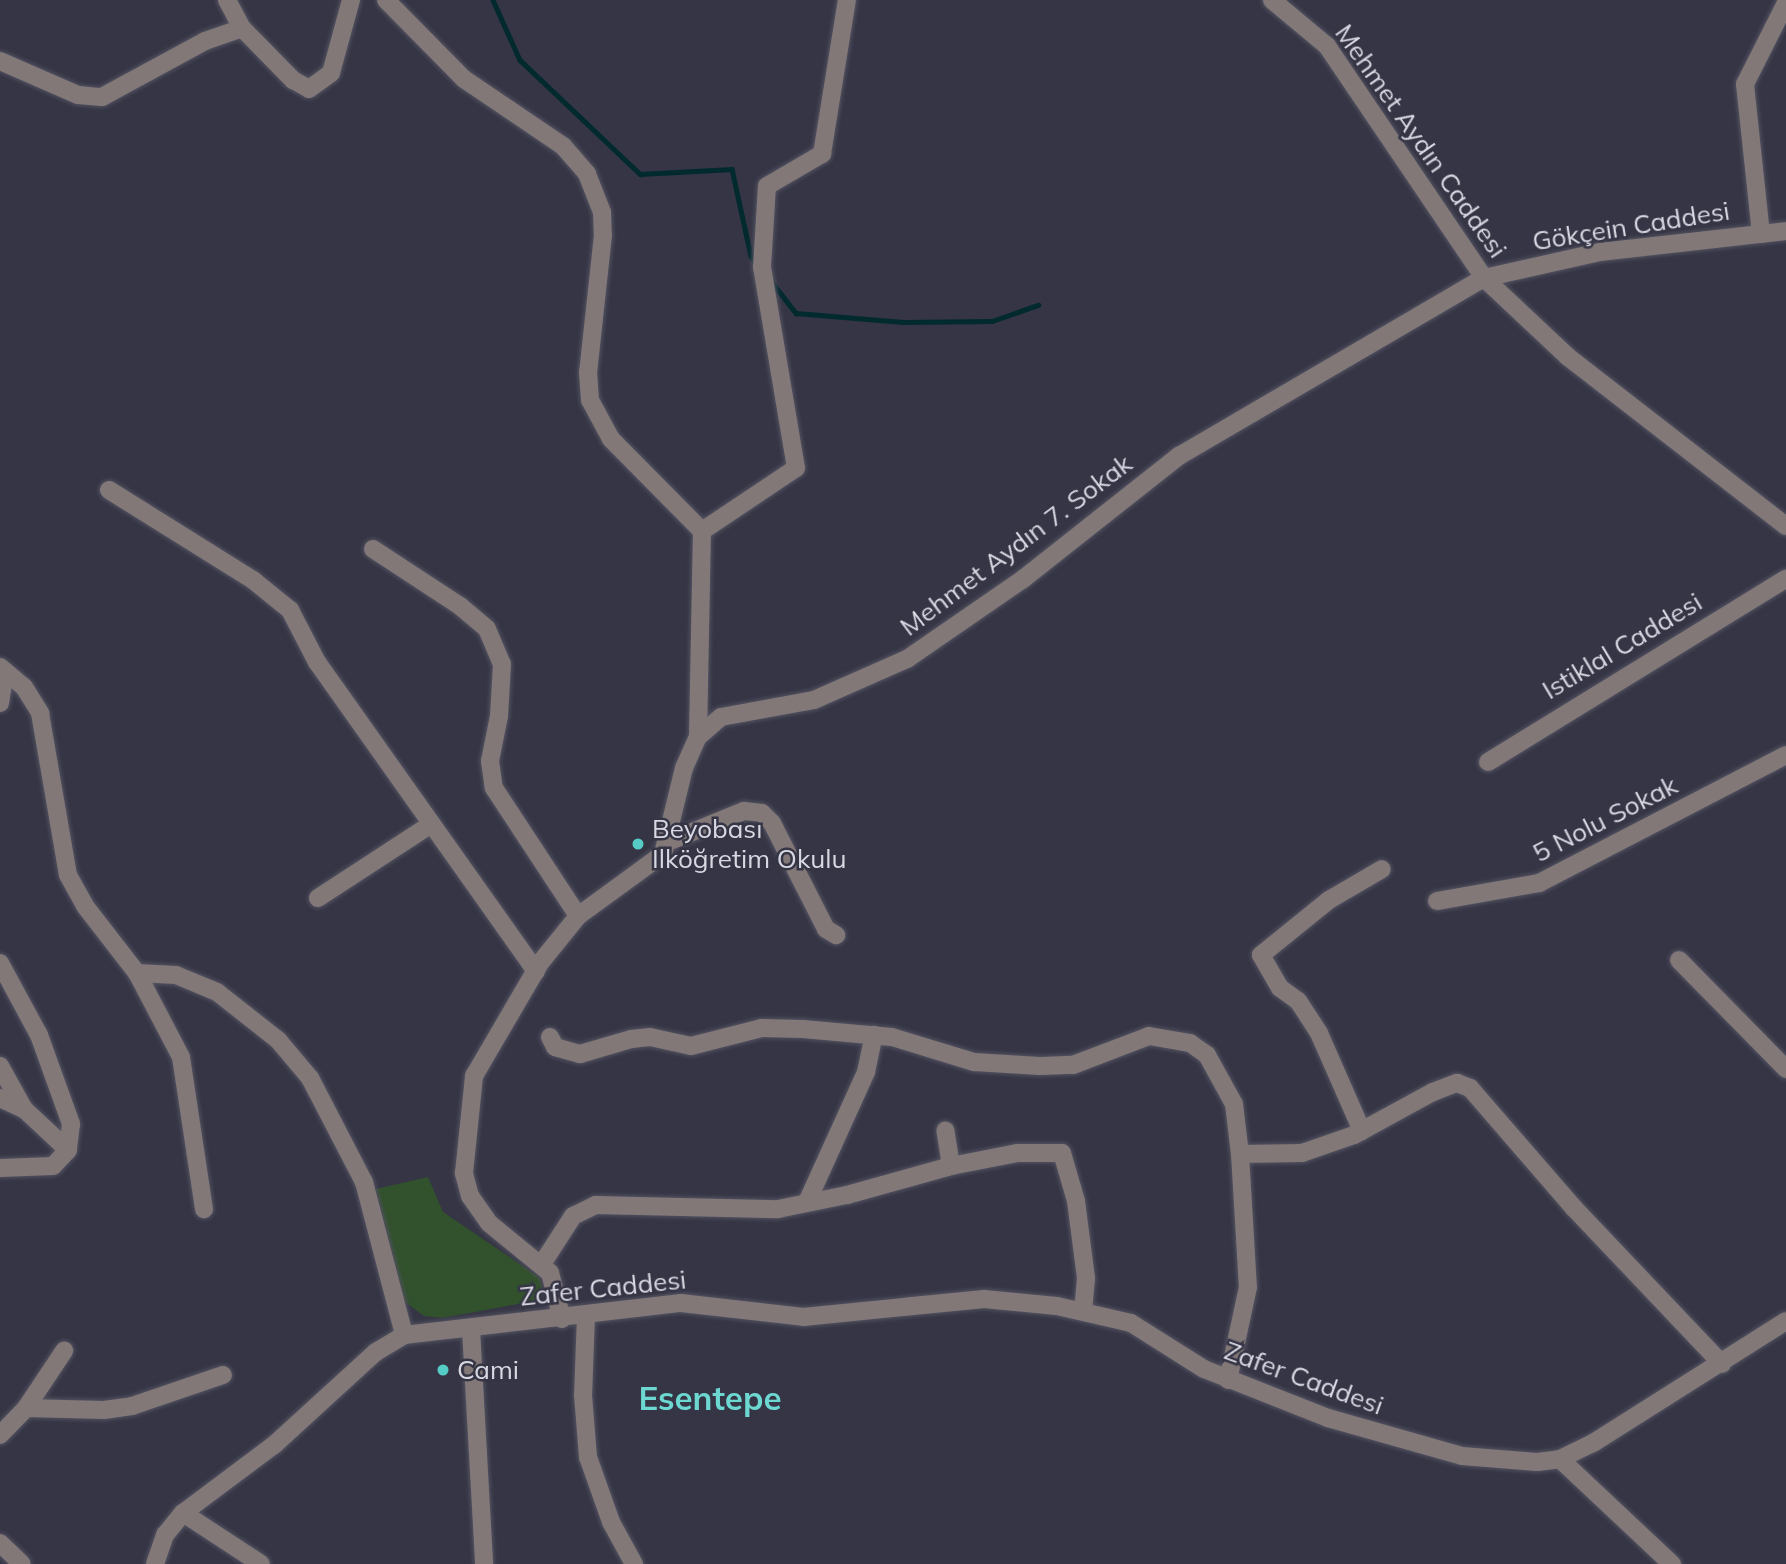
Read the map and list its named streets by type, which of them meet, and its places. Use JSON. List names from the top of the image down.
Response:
{
  "streets": {
    "street": [
      "Mehmet Aydın Caddesi",
      "Gökçein Caddesi",
      "Mehmet Aydın 7. Sokak",
      "Istiklal Caddesi",
      "5 Nolu Sokak",
      "Zafer Caddesi"
    ]
  },
  "crossings": [
    ["Mehmet Aydın Caddesi", "Gökçein Caddesi"],
    ["Mehmet Aydın Caddesi", "Mehmet Aydın 7. Sokak"],
    ["Gökçein Caddesi", "Mehmet Aydın 7. Sokak"],
    ["Mehmet Aydın 7. Sokak", "Zafer Caddesi"]
  ],
  "districts": ["Esentepe"],
  "places": ["Beyobası Ilköğretim Okulu", "Cami"]
}
